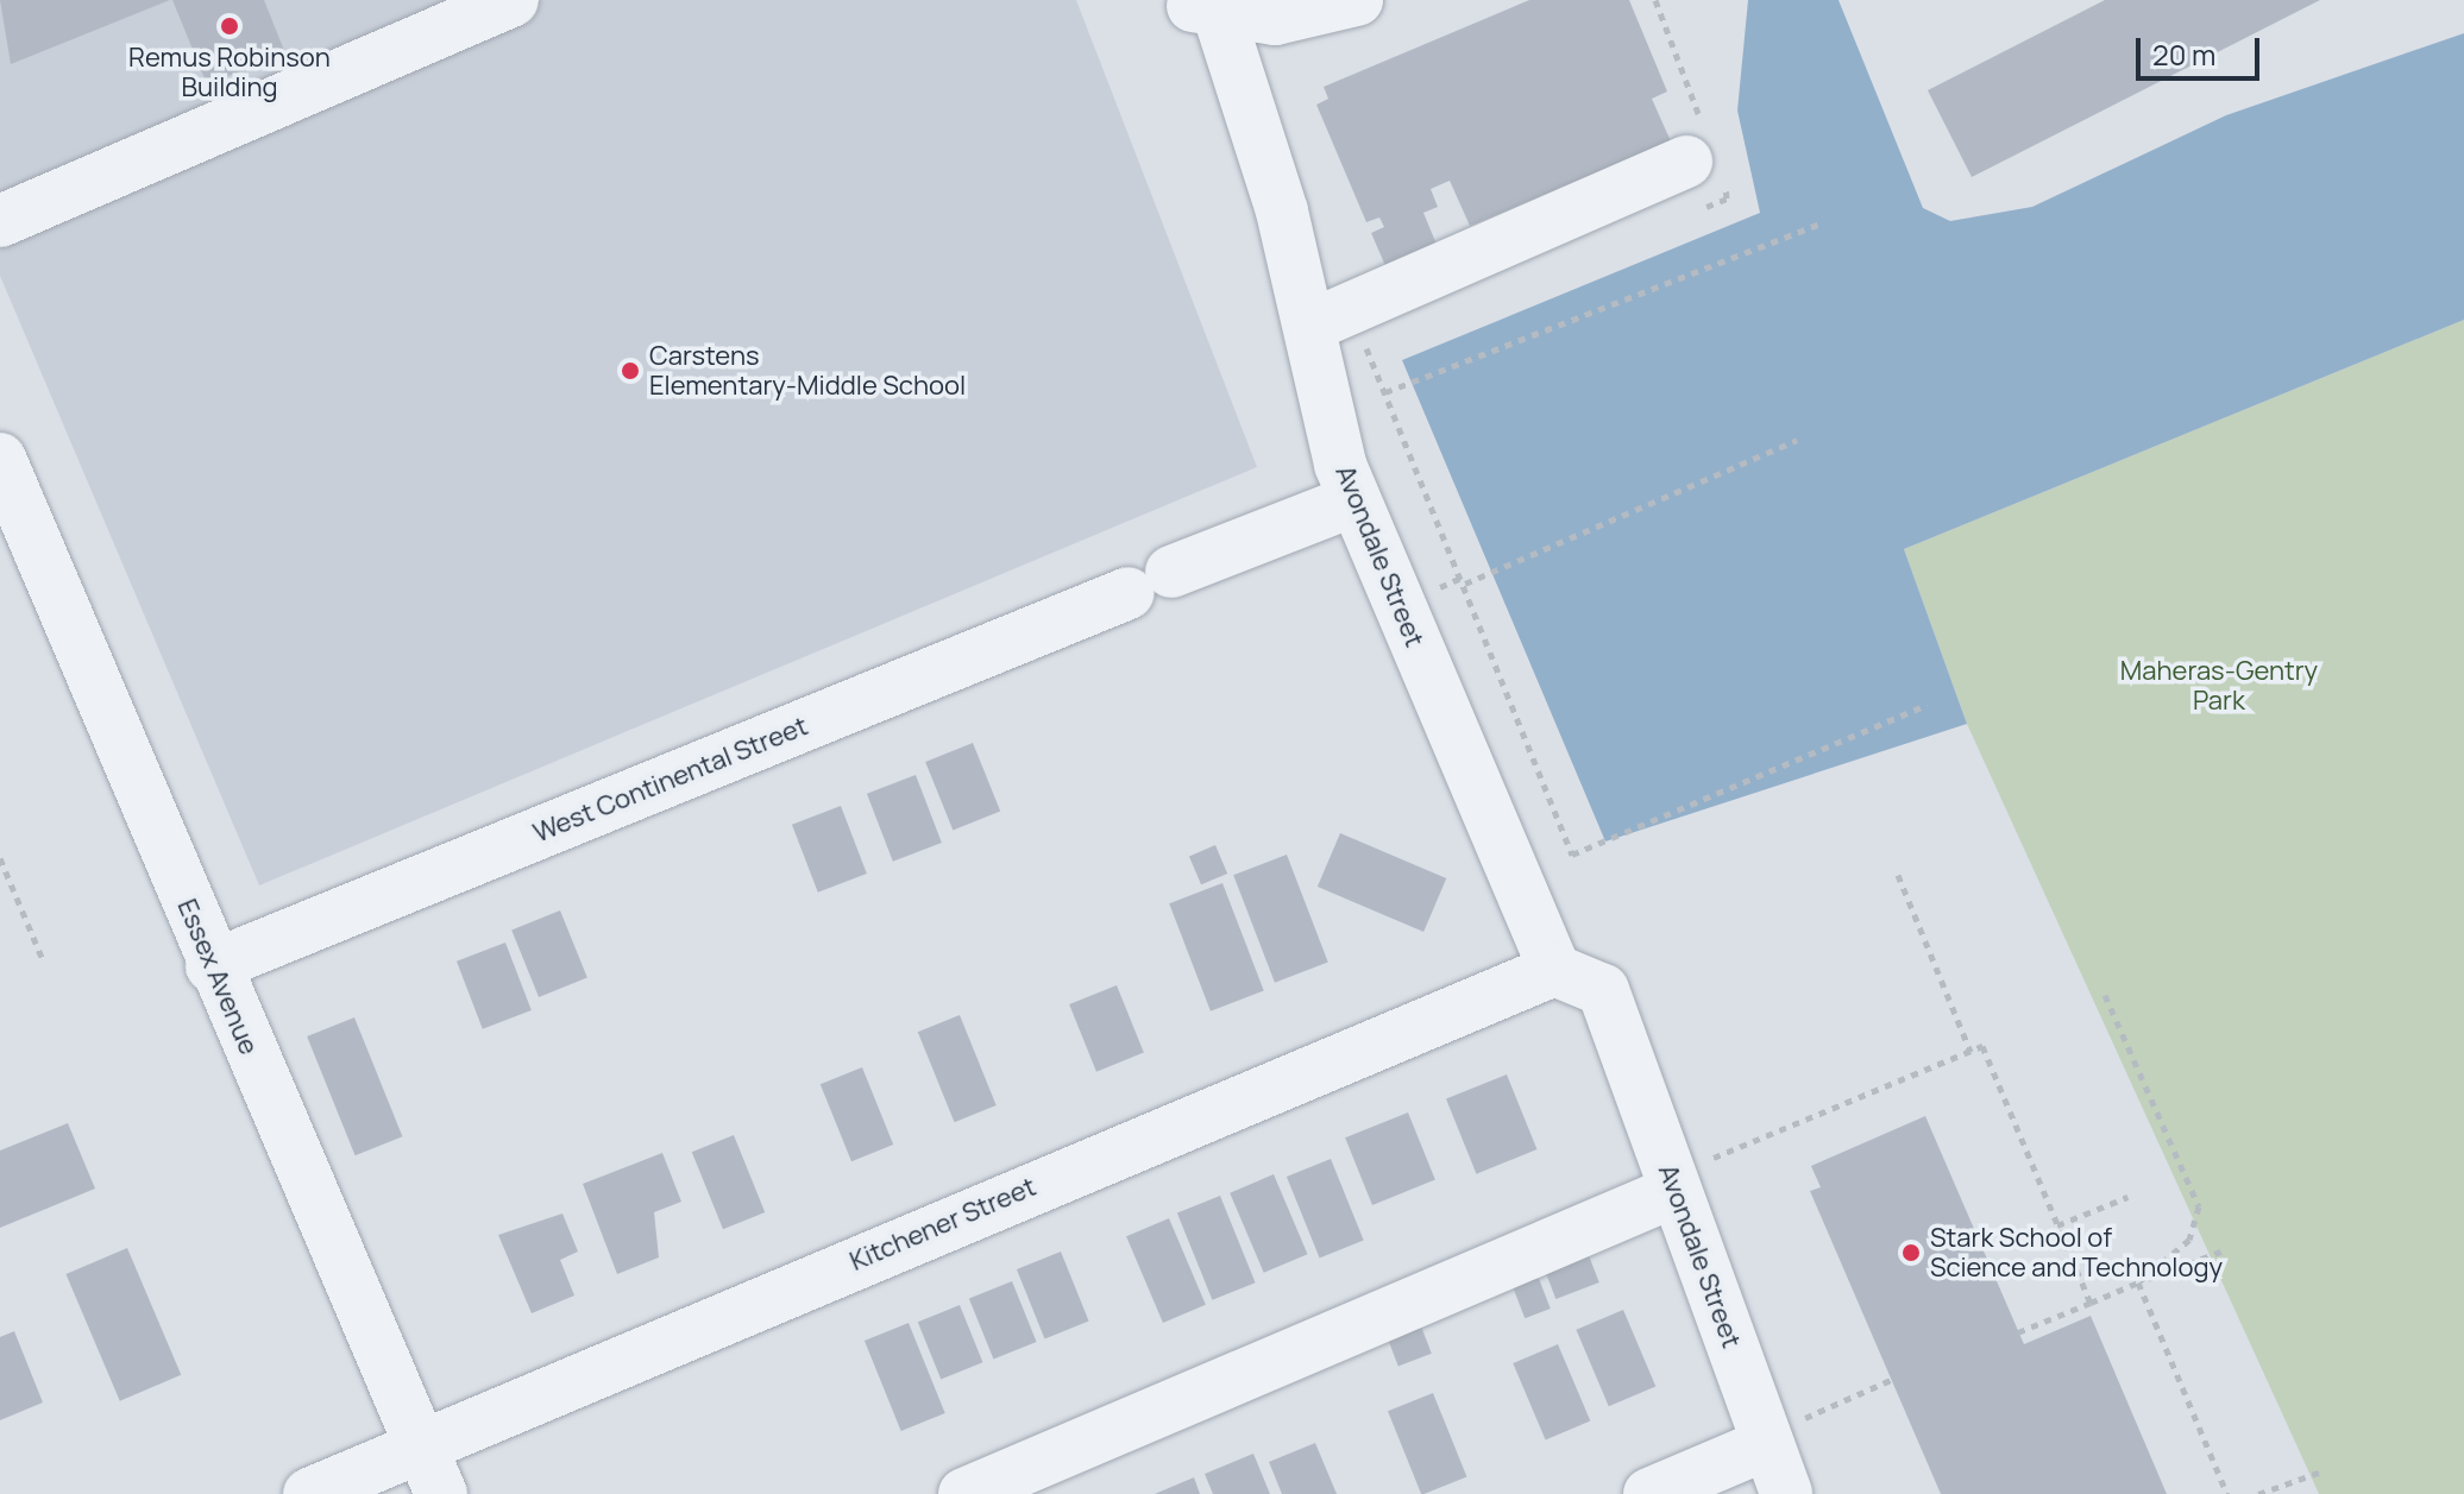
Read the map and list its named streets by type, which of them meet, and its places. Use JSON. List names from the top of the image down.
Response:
{
  "streets": {
    "street": [
      "Avondale Street",
      "West Continental Street",
      "Essex Avenue",
      "Kitchener Street"
    ]
  },
  "crossings": [
    ["Avondale Street", "West Continental Street"],
    ["Avondale Street", "Kitchener Street"],
    ["West Continental Street", "Essex Avenue"],
    ["Essex Avenue", "Kitchener Street"]
  ],
  "parks": ["Maheras-Gentry Park"],
  "places": ["Remus Robinson Building", "Carstens Elementary-Middle School", "Stark School of Science and Technology"],
  "scale_bar": "20 m"
}
